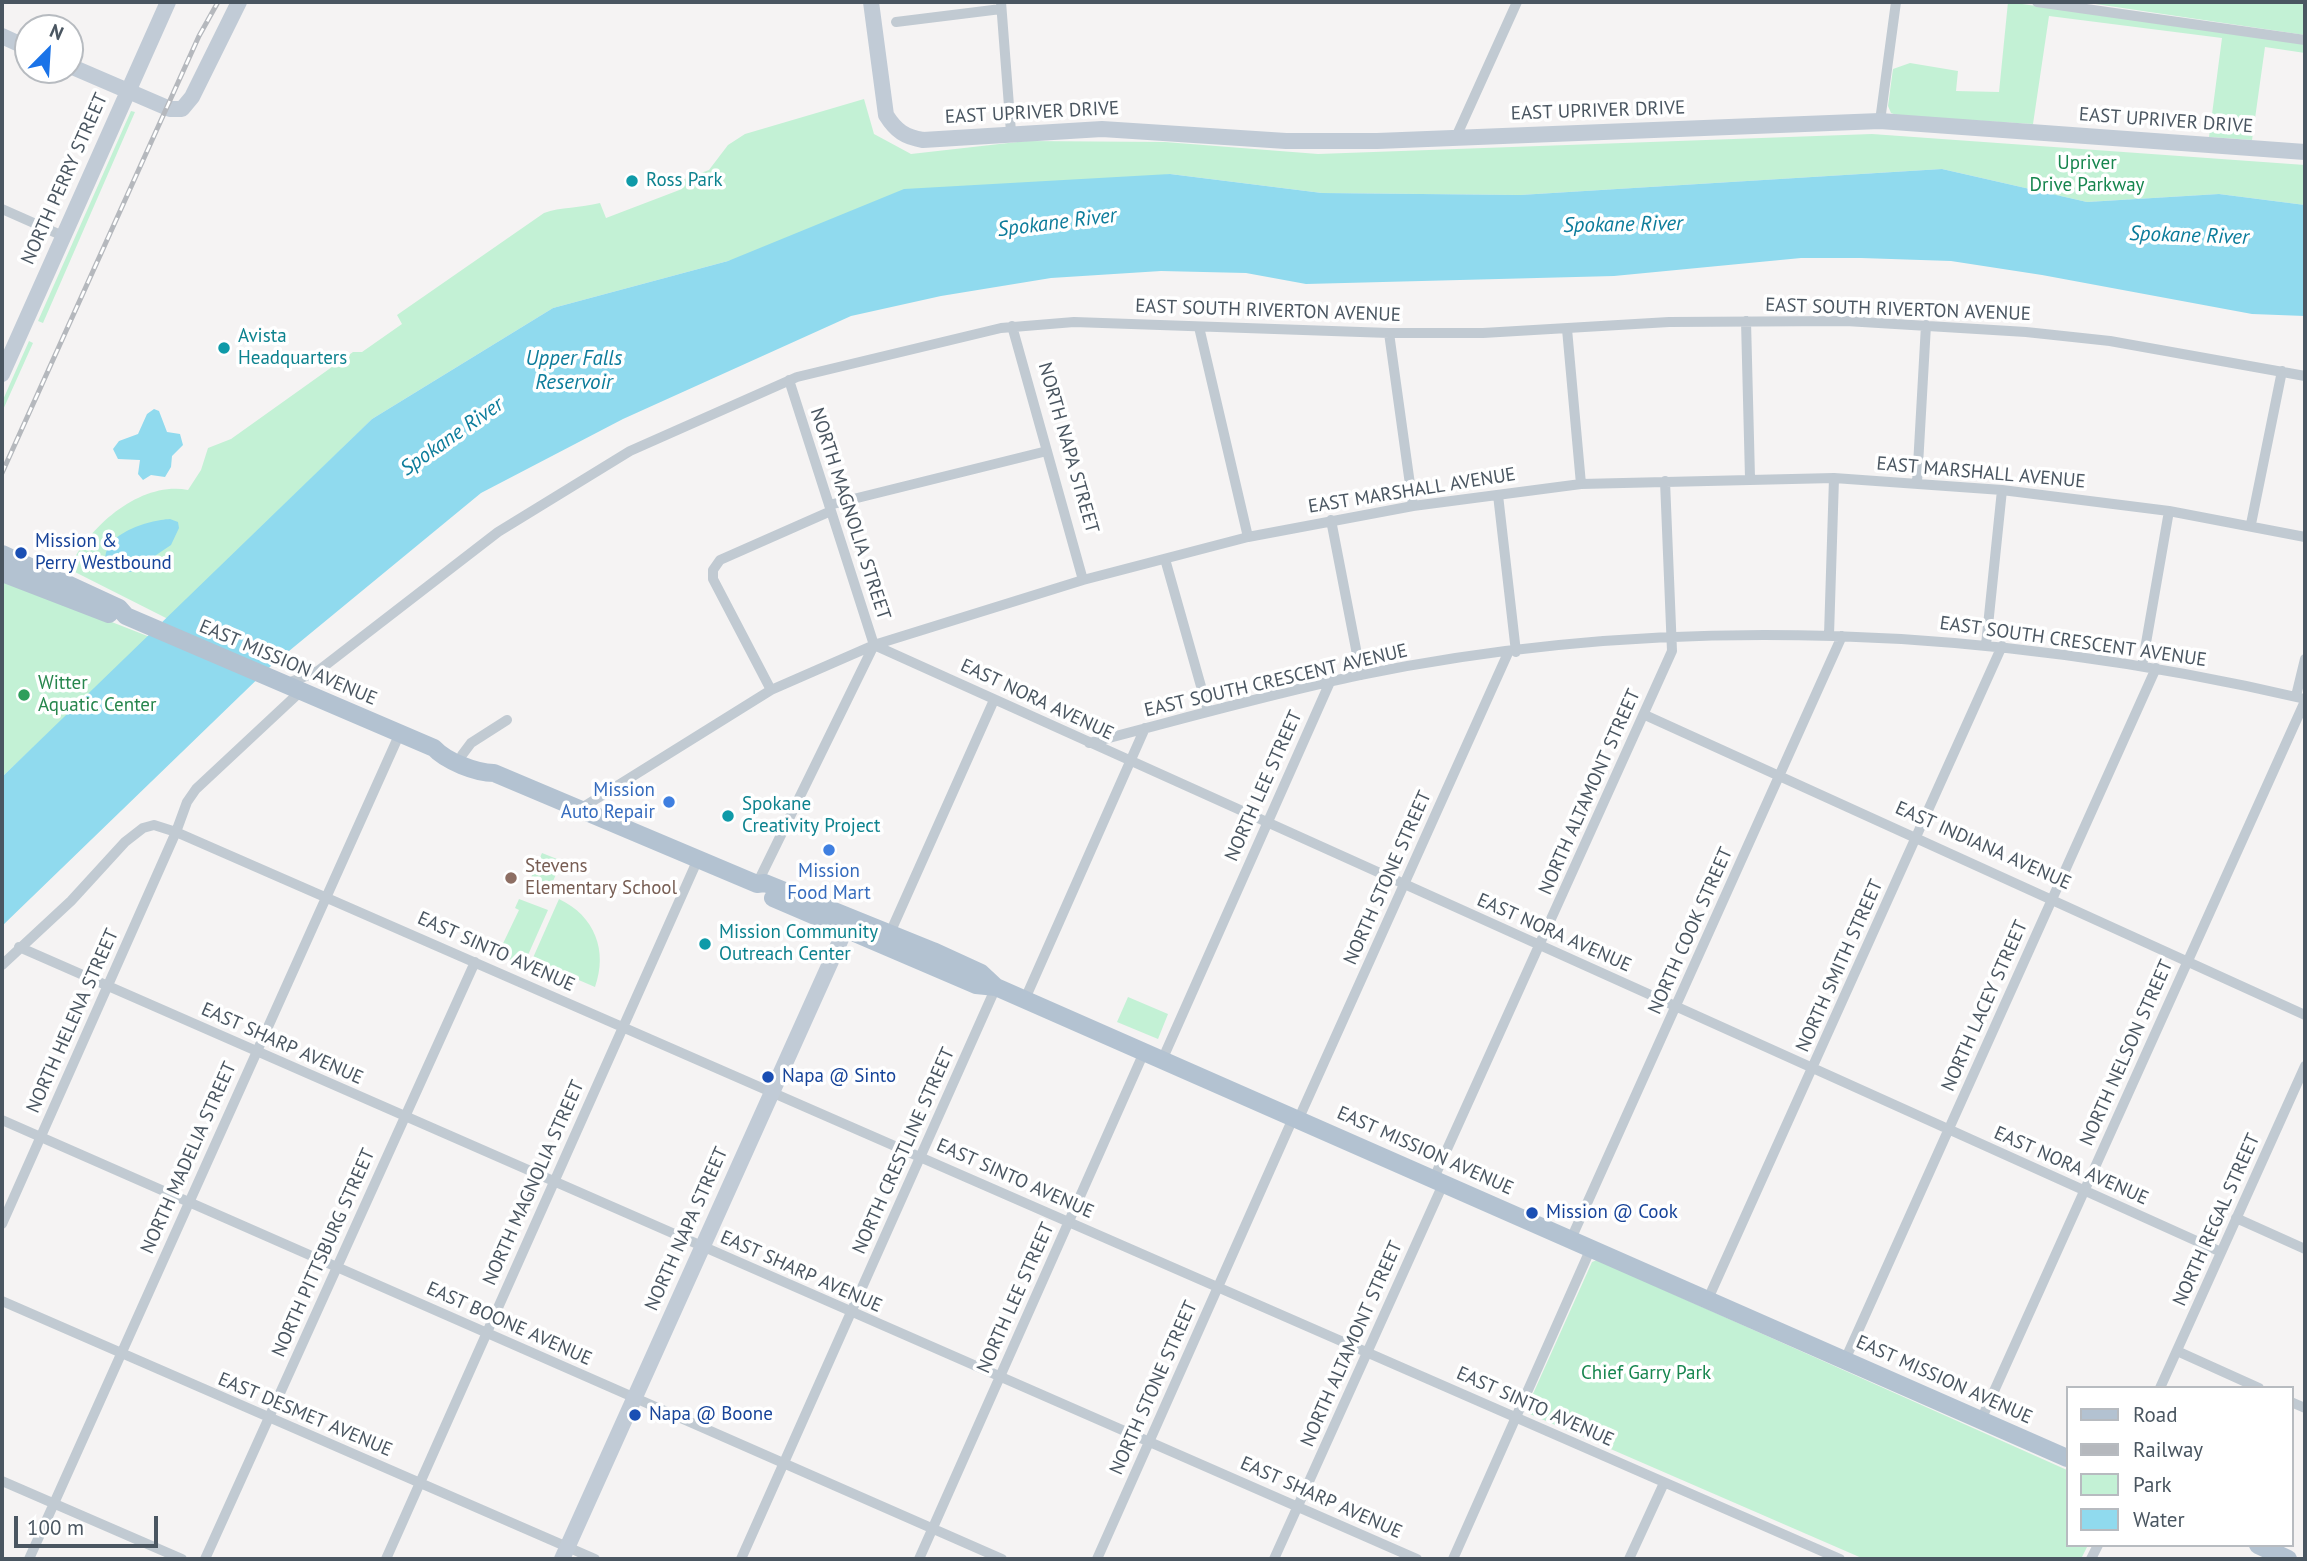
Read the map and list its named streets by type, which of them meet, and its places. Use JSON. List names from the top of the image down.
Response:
{
  "streets": {
    "main road": ["EAST MISSION AVENUE"],
    "street": [
      "EAST UPRIVER DRIVE",
      "NORTH PERRY STREET",
      "EAST SOUTH RIVERTON AVENUE",
      "NORTH NAPA STREET",
      "EAST MARSHALL AVENUE",
      "NORTH MAGNOLIA STREET",
      "EAST SOUTH CRESCENT AVENUE",
      "EAST NORA AVENUE",
      "NORTH LEE STREET",
      "NORTH ALTAMONT STREET",
      "EAST INDIANA AVENUE",
      "NORTH STONE STREET",
      "NORTH COOK STREET",
      "EAST SINTO AVENUE",
      "NORTH SMITH STREET",
      "NORTH LACEY STREET",
      "NORTH HELENA STREET",
      "EAST SHARP AVENUE",
      "NORTH NELSON STREET",
      "NORTH CRESTLINE STREET",
      "NORTH MADELIA STREET",
      "NORTH REGAL STREET",
      "NORTH PITTSBURG STREET",
      "EAST BOONE AVENUE",
      "EAST DESMET AVENUE"
    ]
  },
  "crossings": [
    ["EAST SOUTH RIVERTON AVENUE", "NORTH NAPA STREET"],
    ["EAST SOUTH RIVERTON AVENUE", "NORTH MAGNOLIA STREET"],
    ["EAST SOUTH RIVERTON AVENUE", "EAST MISSION AVENUE"],
    ["EAST SOUTH RIVERTON AVENUE", "NORTH HELENA STREET"],
    ["NORTH NAPA STREET", "EAST MARSHALL AVENUE"],
    ["NORTH NAPA STREET", "EAST MISSION AVENUE"],
    ["NORTH NAPA STREET", "EAST SINTO AVENUE"],
    ["NORTH NAPA STREET", "EAST SHARP AVENUE"],
    ["NORTH NAPA STREET", "EAST BOONE AVENUE"],
    ["NORTH NAPA STREET", "EAST DESMET AVENUE"],
    ["EAST MARSHALL AVENUE", "NORTH MAGNOLIA STREET"],
    ["EAST MARSHALL AVENUE", "EAST MISSION AVENUE"],
    ["EAST MARSHALL AVENUE", "EAST NORA AVENUE"],
    ["EAST MARSHALL AVENUE", "NORTH ALTAMONT STREET"],
    ["NORTH MAGNOLIA STREET", "EAST MISSION AVENUE"],
    ["NORTH MAGNOLIA STREET", "EAST NORA AVENUE"],
    ["NORTH MAGNOLIA STREET", "EAST SINTO AVENUE"],
    ["NORTH MAGNOLIA STREET", "EAST SHARP AVENUE"],
    ["NORTH MAGNOLIA STREET", "EAST BOONE AVENUE"],
    ["NORTH MAGNOLIA STREET", "EAST DESMET AVENUE"],
    ["EAST SOUTH CRESCENT AVENUE", "EAST NORA AVENUE"],
    ["EAST SOUTH CRESCENT AVENUE", "NORTH LEE STREET"],
    ["EAST SOUTH CRESCENT AVENUE", "NORTH ALTAMONT STREET"],
    ["EAST SOUTH CRESCENT AVENUE", "NORTH STONE STREET"],
    ["EAST SOUTH CRESCENT AVENUE", "NORTH COOK STREET"],
    ["EAST SOUTH CRESCENT AVENUE", "NORTH SMITH STREET"],
    ["EAST SOUTH CRESCENT AVENUE", "NORTH LACEY STREET"],
    ["EAST SOUTH CRESCENT AVENUE", "NORTH NELSON STREET"],
    ["EAST MISSION AVENUE", "NORTH LEE STREET"],
    ["EAST MISSION AVENUE", "NORTH ALTAMONT STREET"],
    ["EAST MISSION AVENUE", "NORTH STONE STREET"],
    ["EAST MISSION AVENUE", "NORTH COOK STREET"],
    ["EAST MISSION AVENUE", "NORTH SMITH STREET"],
    ["EAST MISSION AVENUE", "NORTH LACEY STREET"],
    ["EAST MISSION AVENUE", "NORTH HELENA STREET"],
    ["EAST MISSION AVENUE", "NORTH NELSON STREET"],
    ["EAST MISSION AVENUE", "NORTH CRESTLINE STREET"],
    ["EAST MISSION AVENUE", "NORTH MADELIA STREET"],
    ["EAST NORA AVENUE", "NORTH LEE STREET"],
    ["EAST NORA AVENUE", "NORTH ALTAMONT STREET"],
    ["EAST NORA AVENUE", "NORTH STONE STREET"],
    ["EAST NORA AVENUE", "NORTH COOK STREET"],
    ["EAST NORA AVENUE", "NORTH SMITH STREET"],
    ["EAST NORA AVENUE", "NORTH LACEY STREET"],
    ["EAST NORA AVENUE", "NORTH NELSON STREET"],
    ["EAST NORA AVENUE", "NORTH REGAL STREET"],
    ["NORTH LEE STREET", "EAST SINTO AVENUE"],
    ["NORTH LEE STREET", "EAST SHARP AVENUE"],
    ["NORTH LEE STREET", "EAST BOONE AVENUE"],
    ["NORTH ALTAMONT STREET", "EAST INDIANA AVENUE"],
    ["NORTH ALTAMONT STREET", "EAST SINTO AVENUE"],
    ["NORTH ALTAMONT STREET", "EAST SHARP AVENUE"],
    ["EAST INDIANA AVENUE", "NORTH COOK STREET"],
    ["EAST INDIANA AVENUE", "NORTH SMITH STREET"],
    ["EAST INDIANA AVENUE", "NORTH LACEY STREET"],
    ["EAST INDIANA AVENUE", "NORTH NELSON STREET"],
    ["NORTH STONE STREET", "EAST SINTO AVENUE"],
    ["NORTH STONE STREET", "EAST SHARP AVENUE"],
    ["EAST SINTO AVENUE", "NORTH HELENA STREET"],
    ["EAST SINTO AVENUE", "EAST SHARP AVENUE"],
    ["EAST SINTO AVENUE", "NORTH CRESTLINE STREET"],
    ["EAST SINTO AVENUE", "NORTH MADELIA STREET"],
    ["EAST SINTO AVENUE", "NORTH PITTSBURG STREET"],
    ["NORTH HELENA STREET", "EAST SHARP AVENUE"],
    ["NORTH HELENA STREET", "EAST BOONE AVENUE"],
    ["EAST SHARP AVENUE", "NORTH CRESTLINE STREET"],
    ["EAST SHARP AVENUE", "NORTH MADELIA STREET"],
    ["EAST SHARP AVENUE", "NORTH PITTSBURG STREET"],
    ["NORTH CRESTLINE STREET", "EAST BOONE AVENUE"],
    ["NORTH MADELIA STREET", "EAST BOONE AVENUE"],
    ["NORTH MADELIA STREET", "EAST DESMET AVENUE"],
    ["NORTH PITTSBURG STREET", "EAST BOONE AVENUE"],
    ["NORTH PITTSBURG STREET", "EAST DESMET AVENUE"]
  ],
  "water": ["Spokane River", "Upper Falls Reservoir"],
  "parks": ["Upriver Drive Parkway", "Chief Garry Park"],
  "places": [
    "Ross Park",
    "Avista Headquarters",
    "Mission & Perry Westbound",
    "Witter Aquatic Center",
    "Mission Auto Repair",
    "Spokane Creativity Project",
    "Mission Food Mart",
    "Stevens Elementary School",
    "Mission Community Outreach Center",
    "Napa @ Sinto",
    "Mission @ Cook",
    "Napa @ Boone"
  ],
  "legend": [
    "Road",
    "Railway",
    "Park",
    "Water"
  ],
  "scale_bar": "100 m",
  "north": "top right"
}
